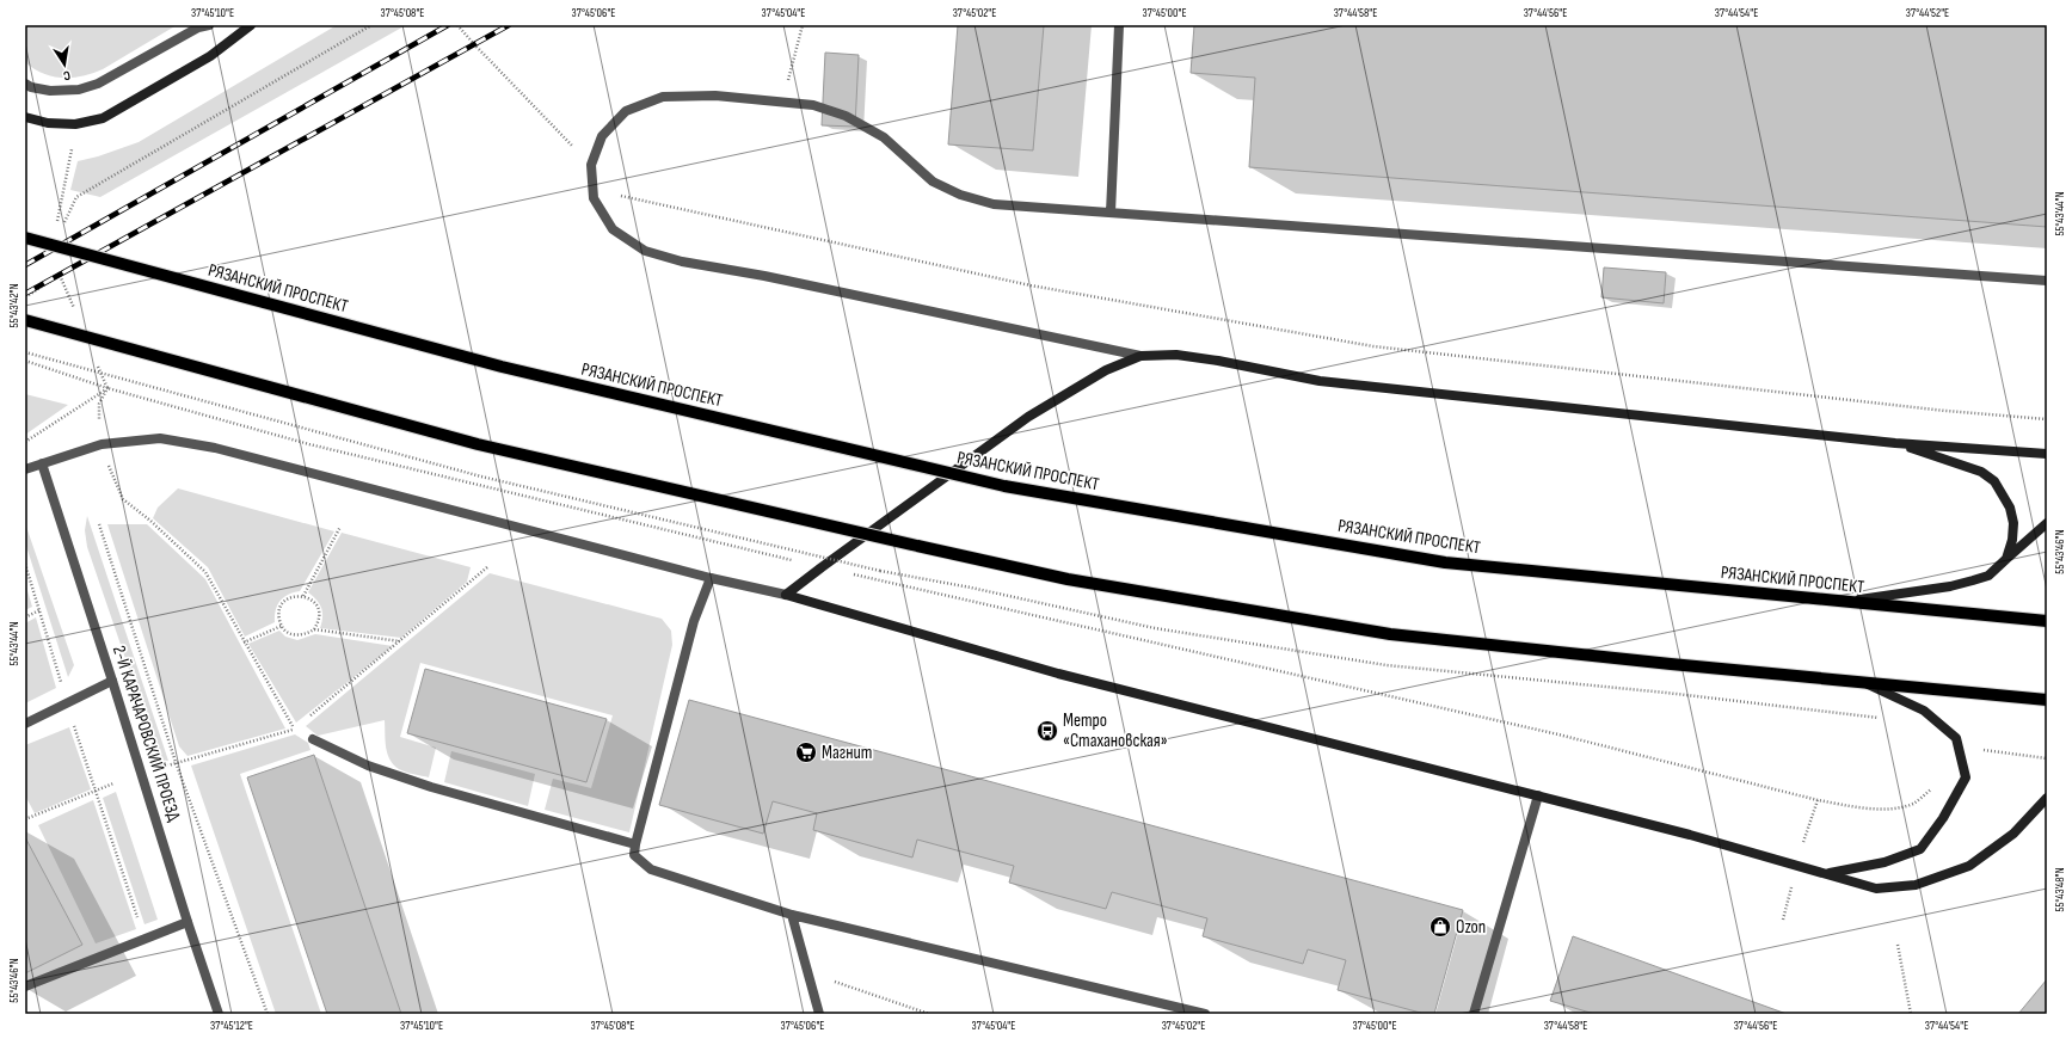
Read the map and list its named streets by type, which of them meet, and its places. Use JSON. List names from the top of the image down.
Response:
{
  "streets": {
    "main road": ["РЯЗАНСКИЙ ПРОСПЕКТ"],
    "street": ["2-Й КАРАЧАРОВСКИЙ ПРОЕЗД"]
  },
  "places": {
    "bus stop": ["Метро «Стахановская»"],
    "supermarket": ["Магнит"],
    "shop": ["Ozon"]
  },
  "north": "bottom",
  "coordinates": [
    "37°45'10\"E",
    "37°45'08\"E",
    "37°45'06\"E",
    "37°45'04\"E",
    "37°45'02\"E",
    "37°45'00\"E",
    "37°44'58\"E",
    "37°44'56\"E",
    "37°44'54\"E",
    "37°44'52\"E",
    "55°43'44\"N",
    "55°43'42\"N",
    "55°43'46\"N",
    "55°43'48\"N",
    "37°45'12\"E"
  ]
}
